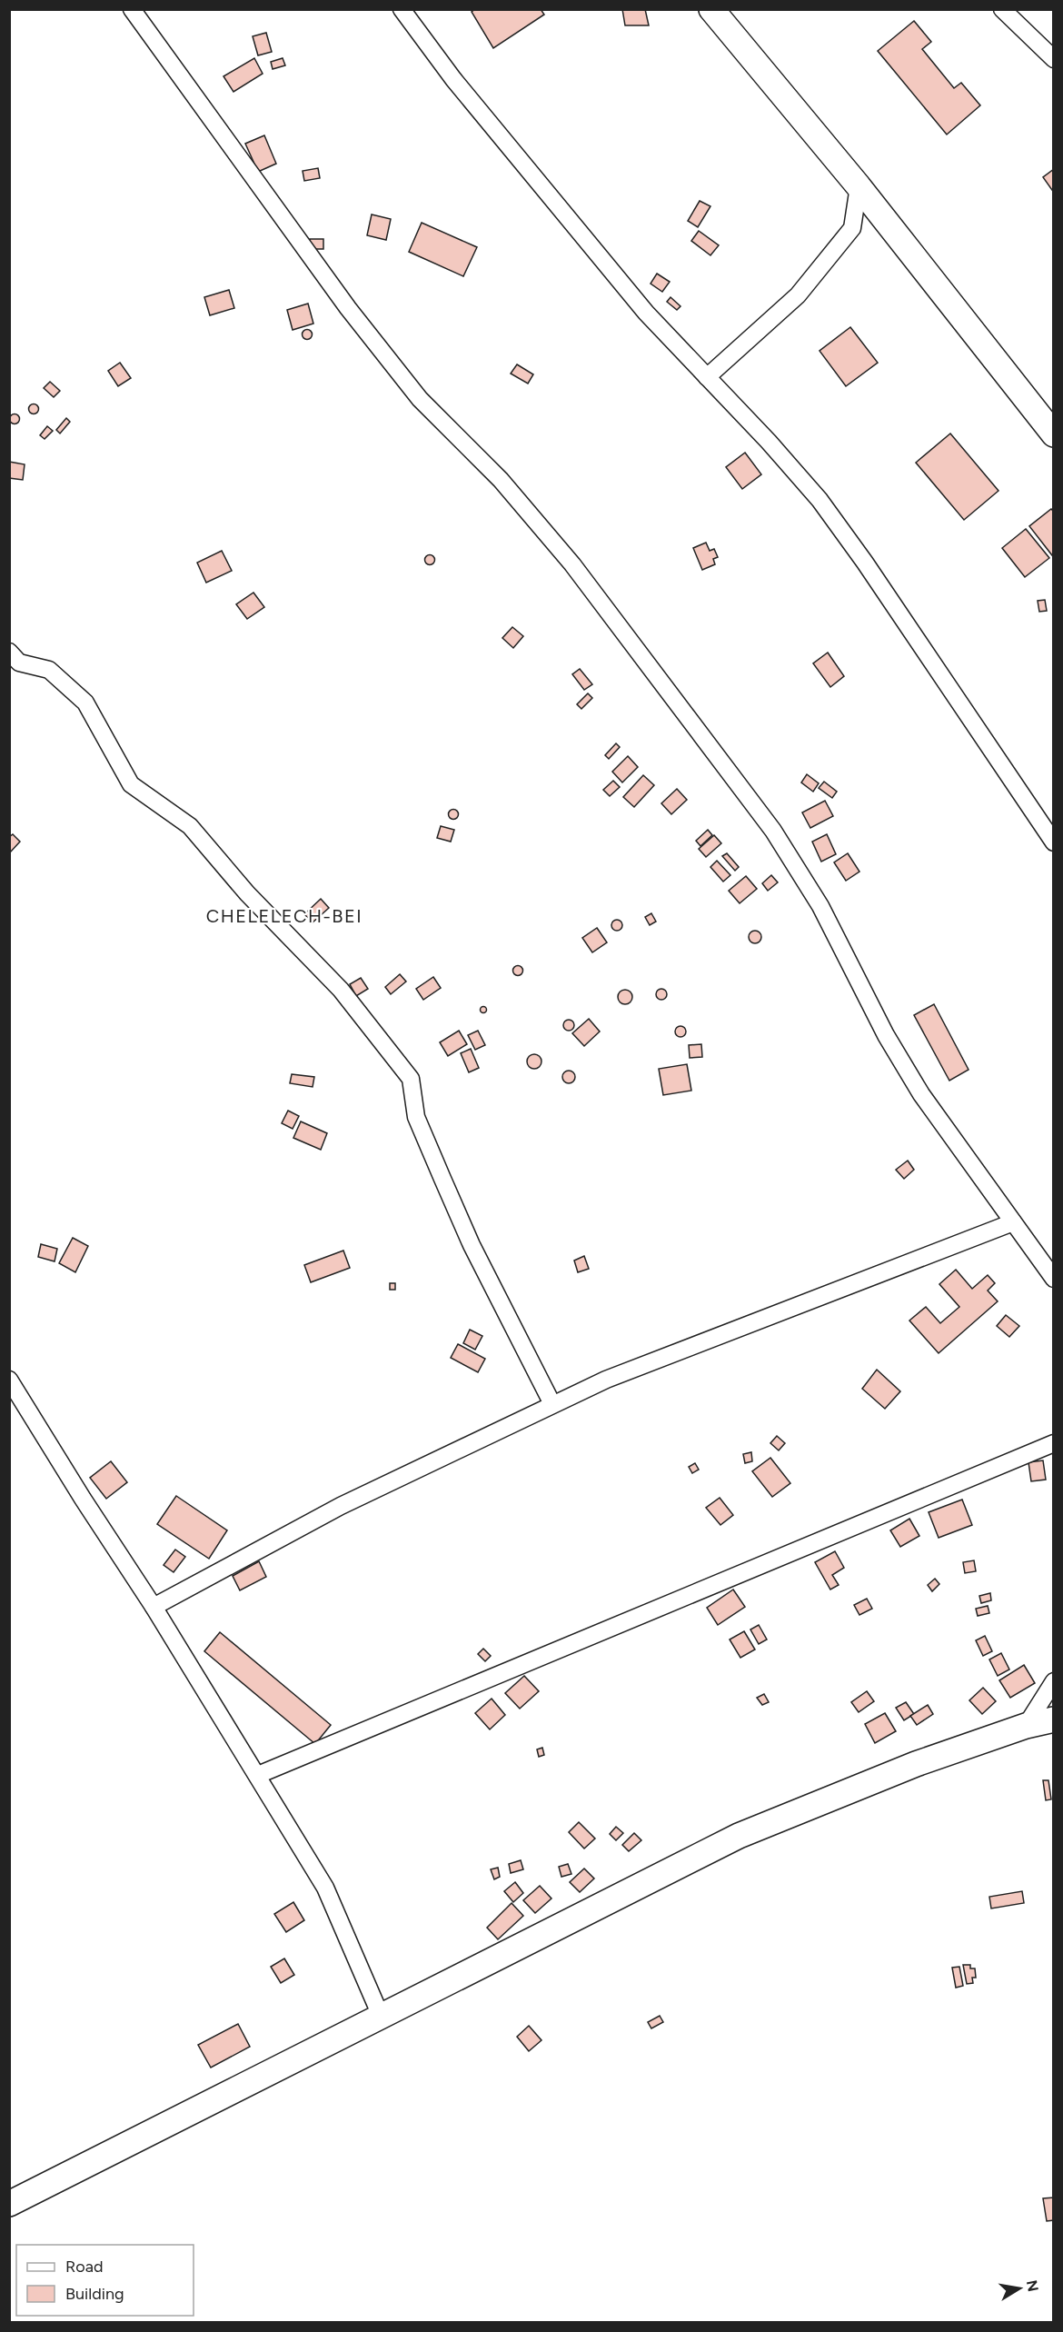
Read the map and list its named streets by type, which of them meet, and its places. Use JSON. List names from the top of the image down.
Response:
{
  "districts": ["CHELELECH-BEI"],
  "legend": ["Road", "Building"],
  "north": "right"
}
